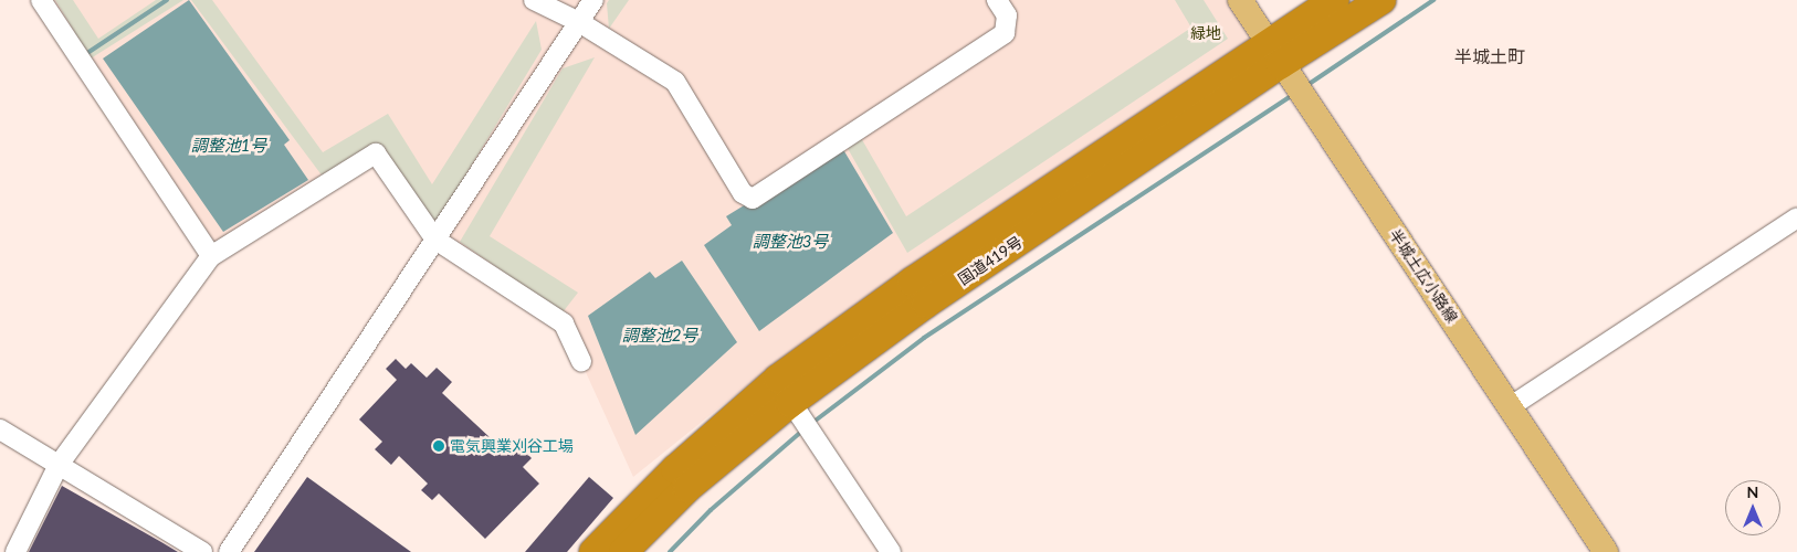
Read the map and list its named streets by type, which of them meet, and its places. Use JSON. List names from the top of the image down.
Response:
{
  "streets": {
    "highway": ["国道419号"],
    "main road": ["半城土広小路線"]
  },
  "crossings": [
    ["国道419号", "半城土広小路線"]
  ],
  "districts": ["半城土町"],
  "water": ["調整池1号", "調整池3号", "調整池2号"],
  "parks": ["緑地"],
  "places": ["電気興業刈谷工場"],
  "north": "top"
}
